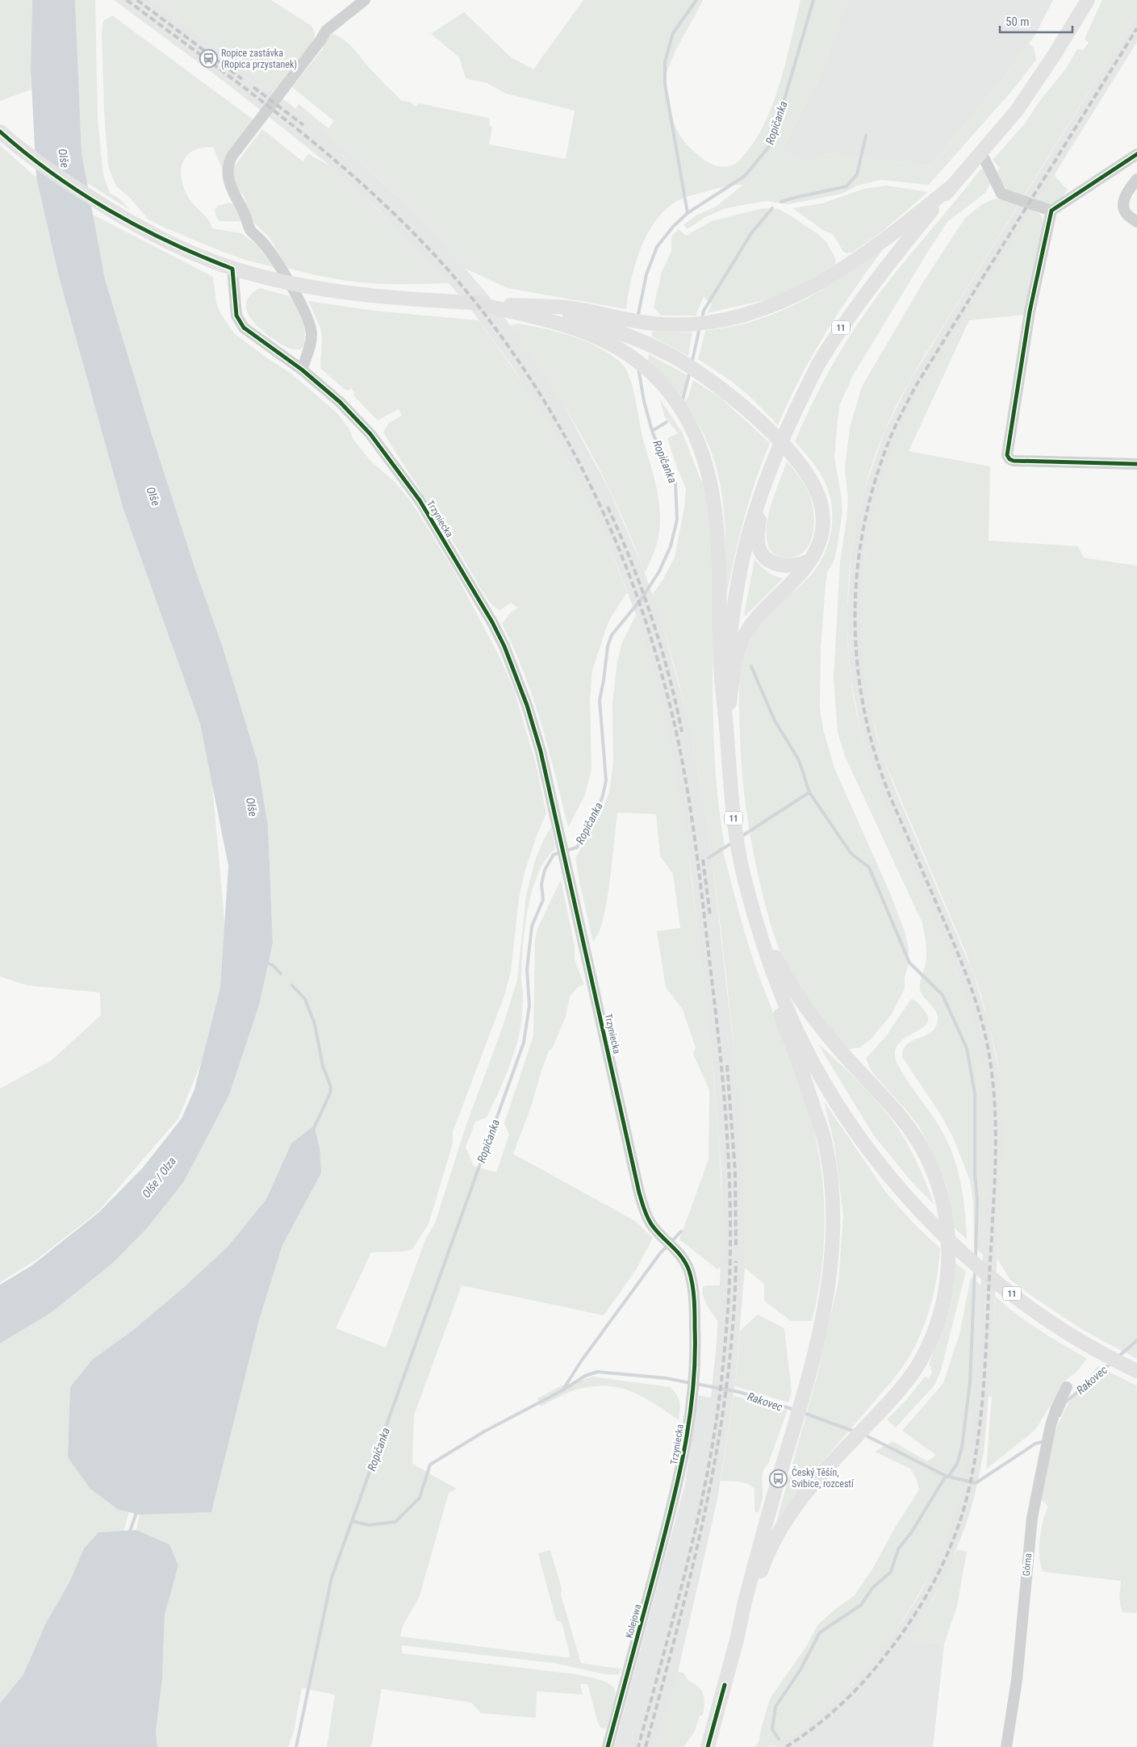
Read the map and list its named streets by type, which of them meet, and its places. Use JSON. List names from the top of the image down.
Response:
{
  "streets": {
    "main road": ["11"],
    "street": ["Trzyniecka", "Górna", "Kolejowa"]
  },
  "crossings": [
    ["Trzyniecka", "Kolejowa"]
  ],
  "water": [
    "Ropičanka",
    "Olše",
    "Olše / Olza",
    "Rakovec"
  ],
  "places": {
    "station": ["Ropice zastávka (Ropica przystanek)"],
    "bus stop": ["Český Těšín, Svibice, rozcestí"]
  },
  "scale_bar": "50 m"
}
